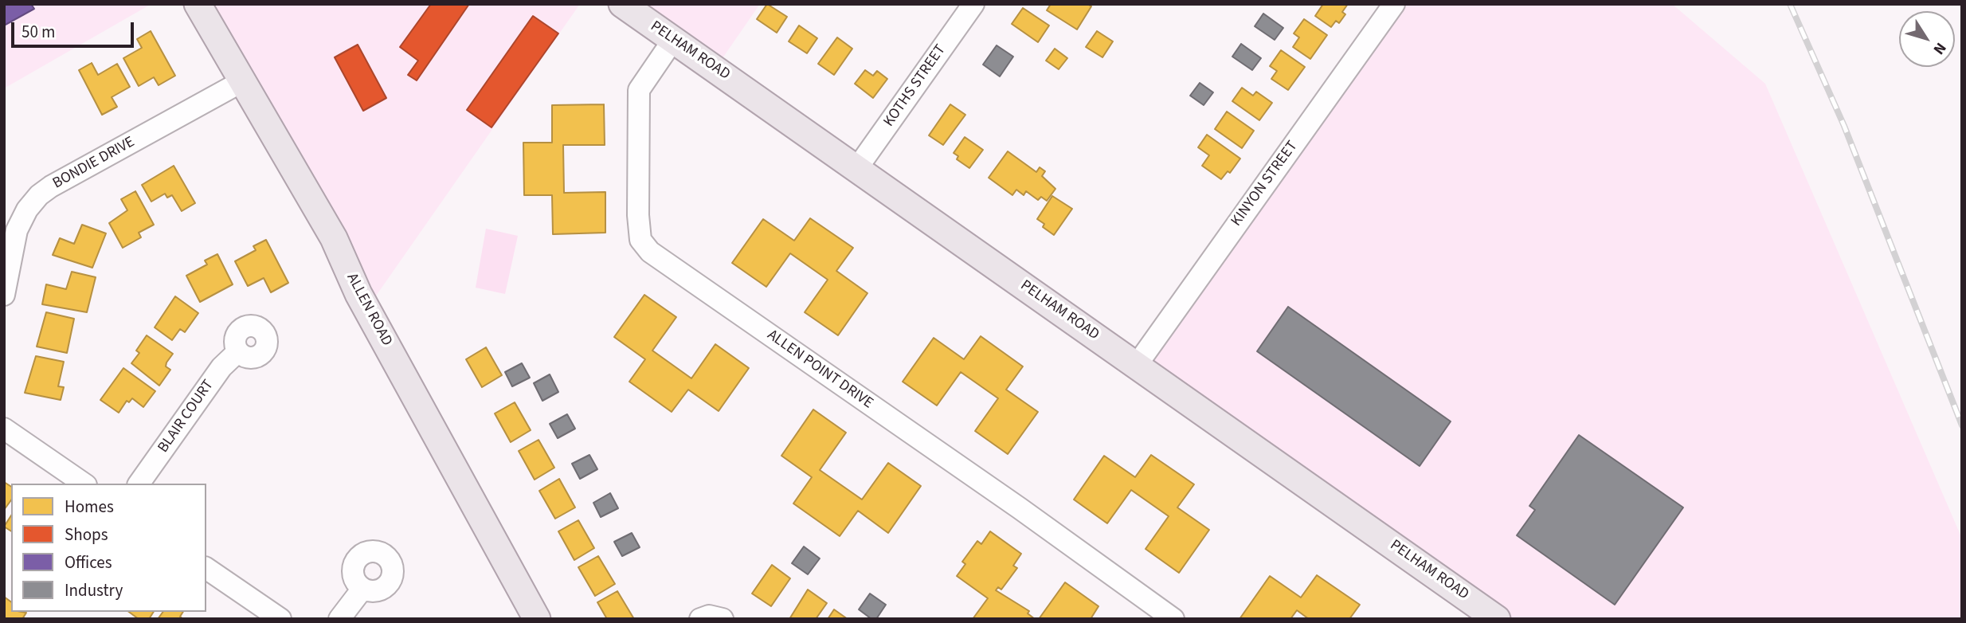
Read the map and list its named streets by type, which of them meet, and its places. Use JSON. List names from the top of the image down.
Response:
{
  "streets": {
    "main road": ["PELHAM ROAD", "ALLEN ROAD"],
    "street": [
      "KOTHS STREET",
      "BONDIE DRIVE",
      "KINYON STREET",
      "ALLEN POINT DRIVE",
      "BLAIR COURT"
    ]
  },
  "crossings": [
    ["PELHAM ROAD", "KOTHS STREET"],
    ["PELHAM ROAD", "KINYON STREET"],
    ["PELHAM ROAD", "ALLEN POINT DRIVE"],
    ["BONDIE DRIVE", "ALLEN ROAD"]
  ],
  "legend": [
    "Homes",
    "Shops",
    "Offices",
    "Industry"
  ],
  "scale_bar": "50 m",
  "north": "bottom right"
}
